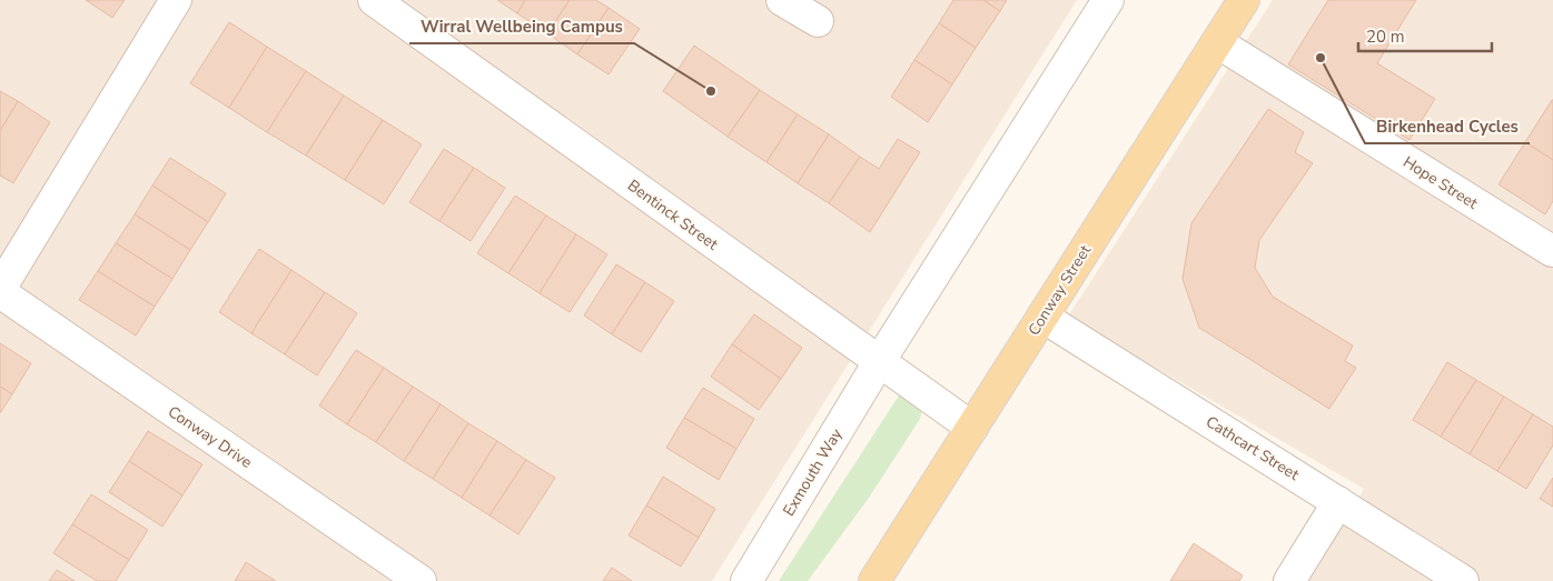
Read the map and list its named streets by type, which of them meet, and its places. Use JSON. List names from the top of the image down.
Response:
{
  "streets": {
    "main road": ["Conway Street"],
    "street": [
      "Hope Street",
      "Bentinck Street",
      "Conway Drive",
      "Cathcart Street",
      "Exmouth Way"
    ]
  },
  "crossings": [
    ["Hope Street", "Conway Street"],
    ["Bentinck Street", "Conway Street"],
    ["Bentinck Street", "Exmouth Way"],
    ["Conway Street", "Cathcart Street"]
  ],
  "places": ["Birkenhead Cycles", "Wirral Wellbeing Campus"],
  "scale_bar": "20 m"
}
